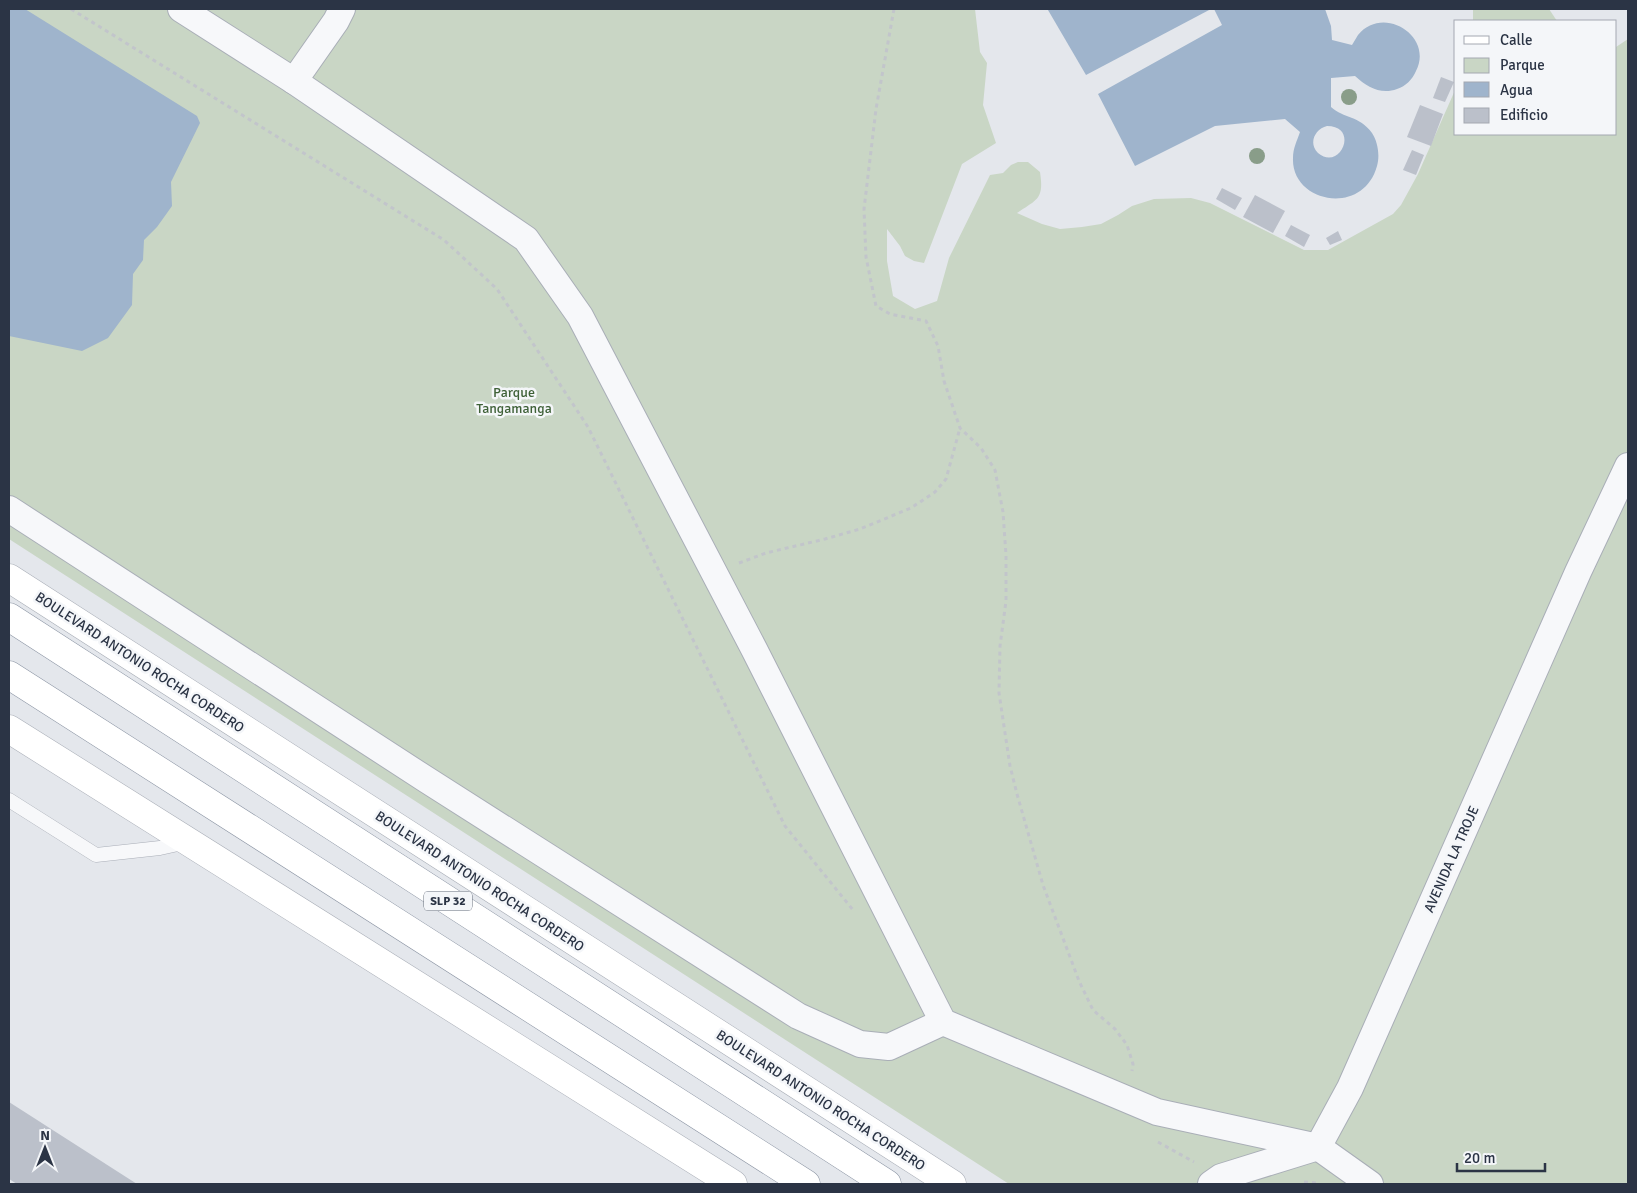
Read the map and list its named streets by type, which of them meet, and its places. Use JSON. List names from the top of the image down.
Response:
{
  "streets": {
    "main road": ["BOULEVARD ANTONIO ROCHA CORDERO", "SLP 32"],
    "street": ["AVENIDA LA TROJE"]
  },
  "parks": ["Parque Tangamanga"],
  "legend": [
    "Calle",
    "Parque",
    "Agua",
    "Edificio"
  ],
  "scale_bar": "20 m",
  "north": "top"
}
